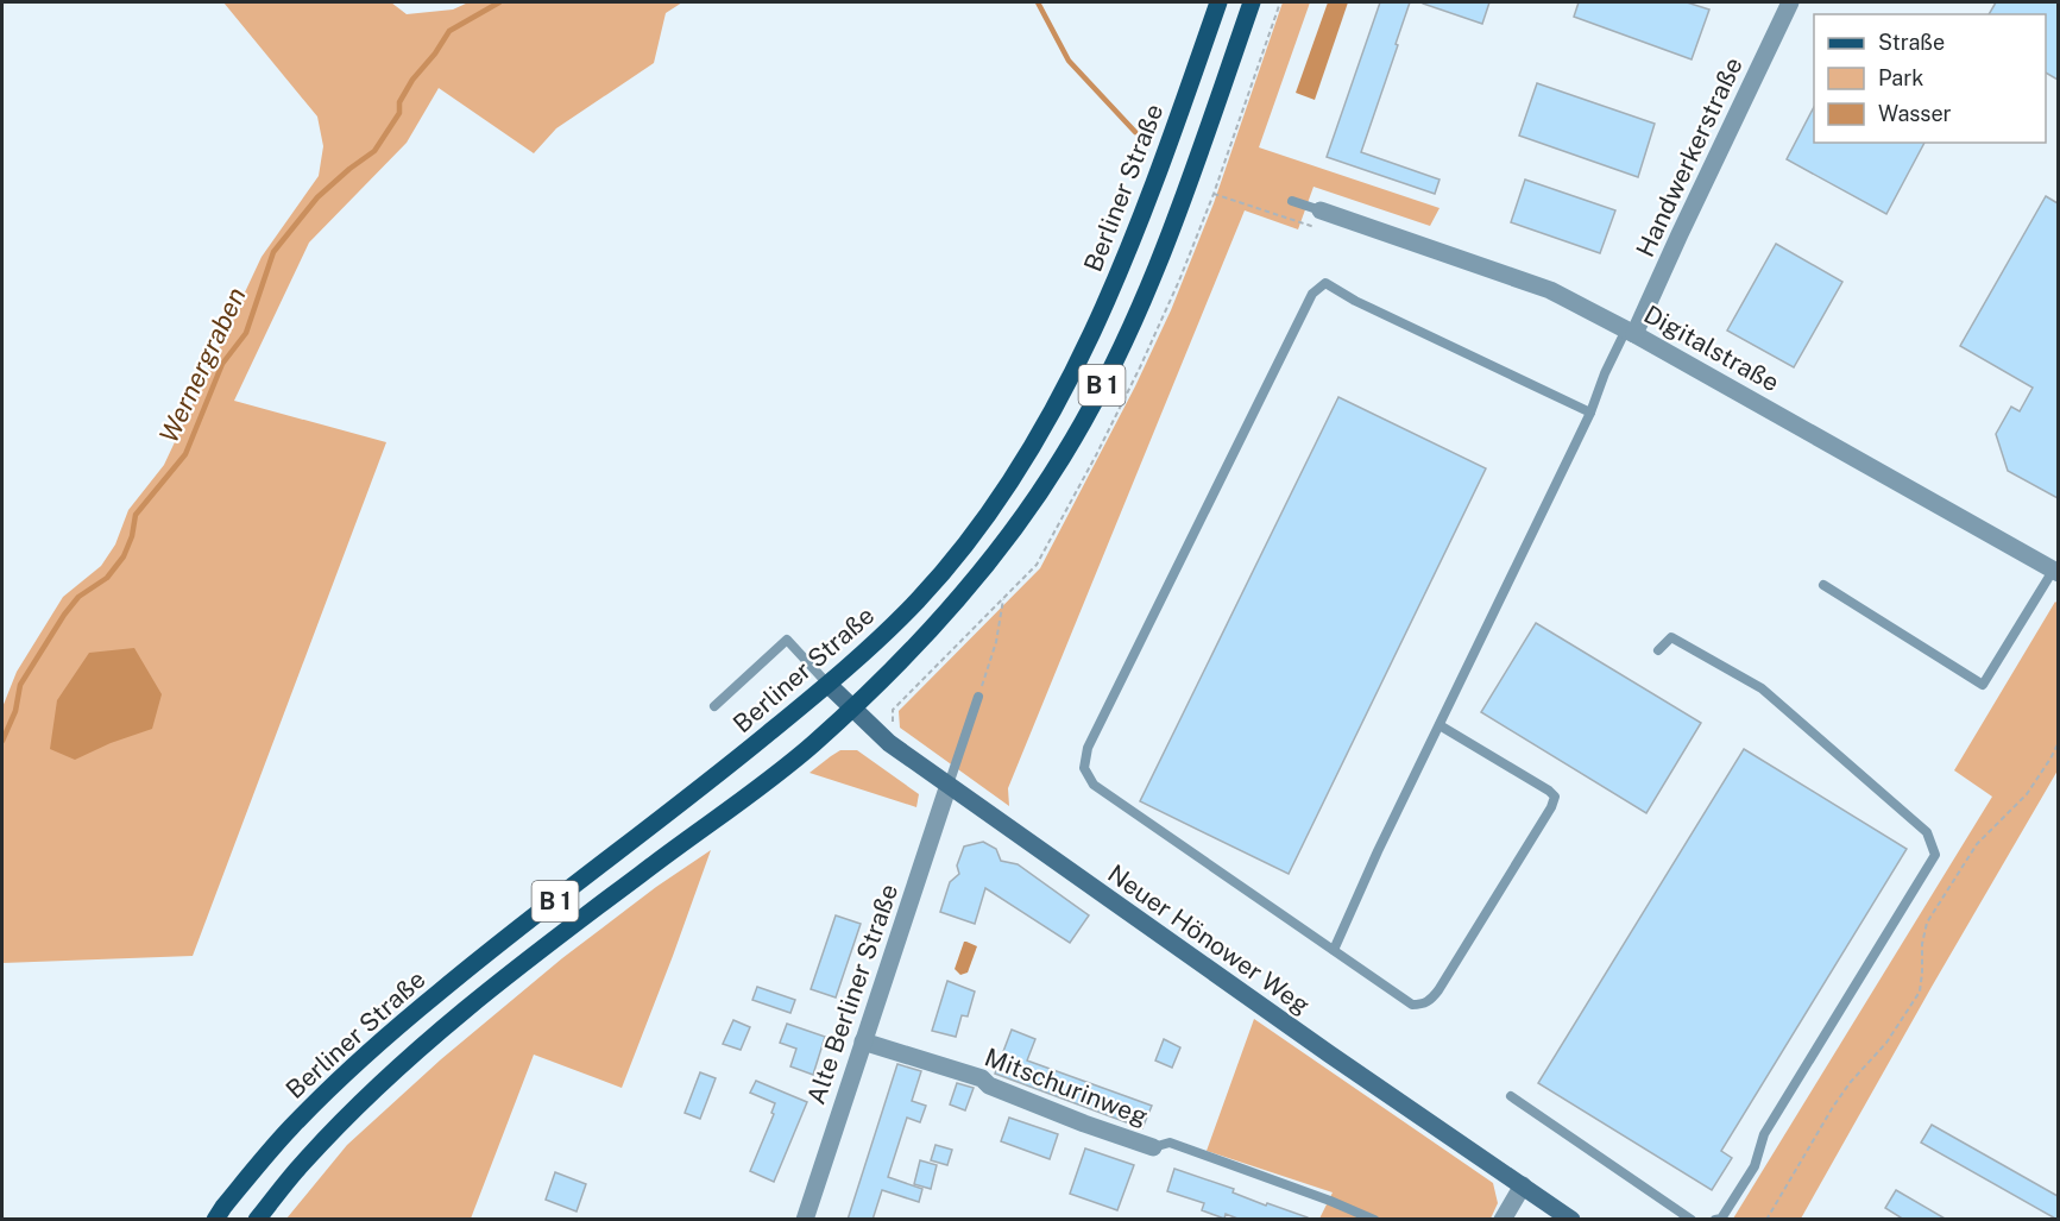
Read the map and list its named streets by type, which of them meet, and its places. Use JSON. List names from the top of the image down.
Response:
{
  "streets": {
    "main road": ["Berliner Straße", "B 1", "Neuer Hönower Weg"],
    "street": [
      "Handwerkerstraße",
      "Digitalstraße",
      "Alte Berliner Straße",
      "Mitschurinweg"
    ]
  },
  "crossings": [
    ["Handwerkerstraße", "Digitalstraße"],
    ["Berliner Straße", "Neuer Hönower Weg"],
    ["B 1", "Neuer Hönower Weg"],
    ["Neuer Hönower Weg", "Alte Berliner Straße"],
    ["Alte Berliner Straße", "Mitschurinweg"]
  ],
  "water": ["Wernergraben"],
  "legend": ["Straße", "Park", "Wasser"]
}
